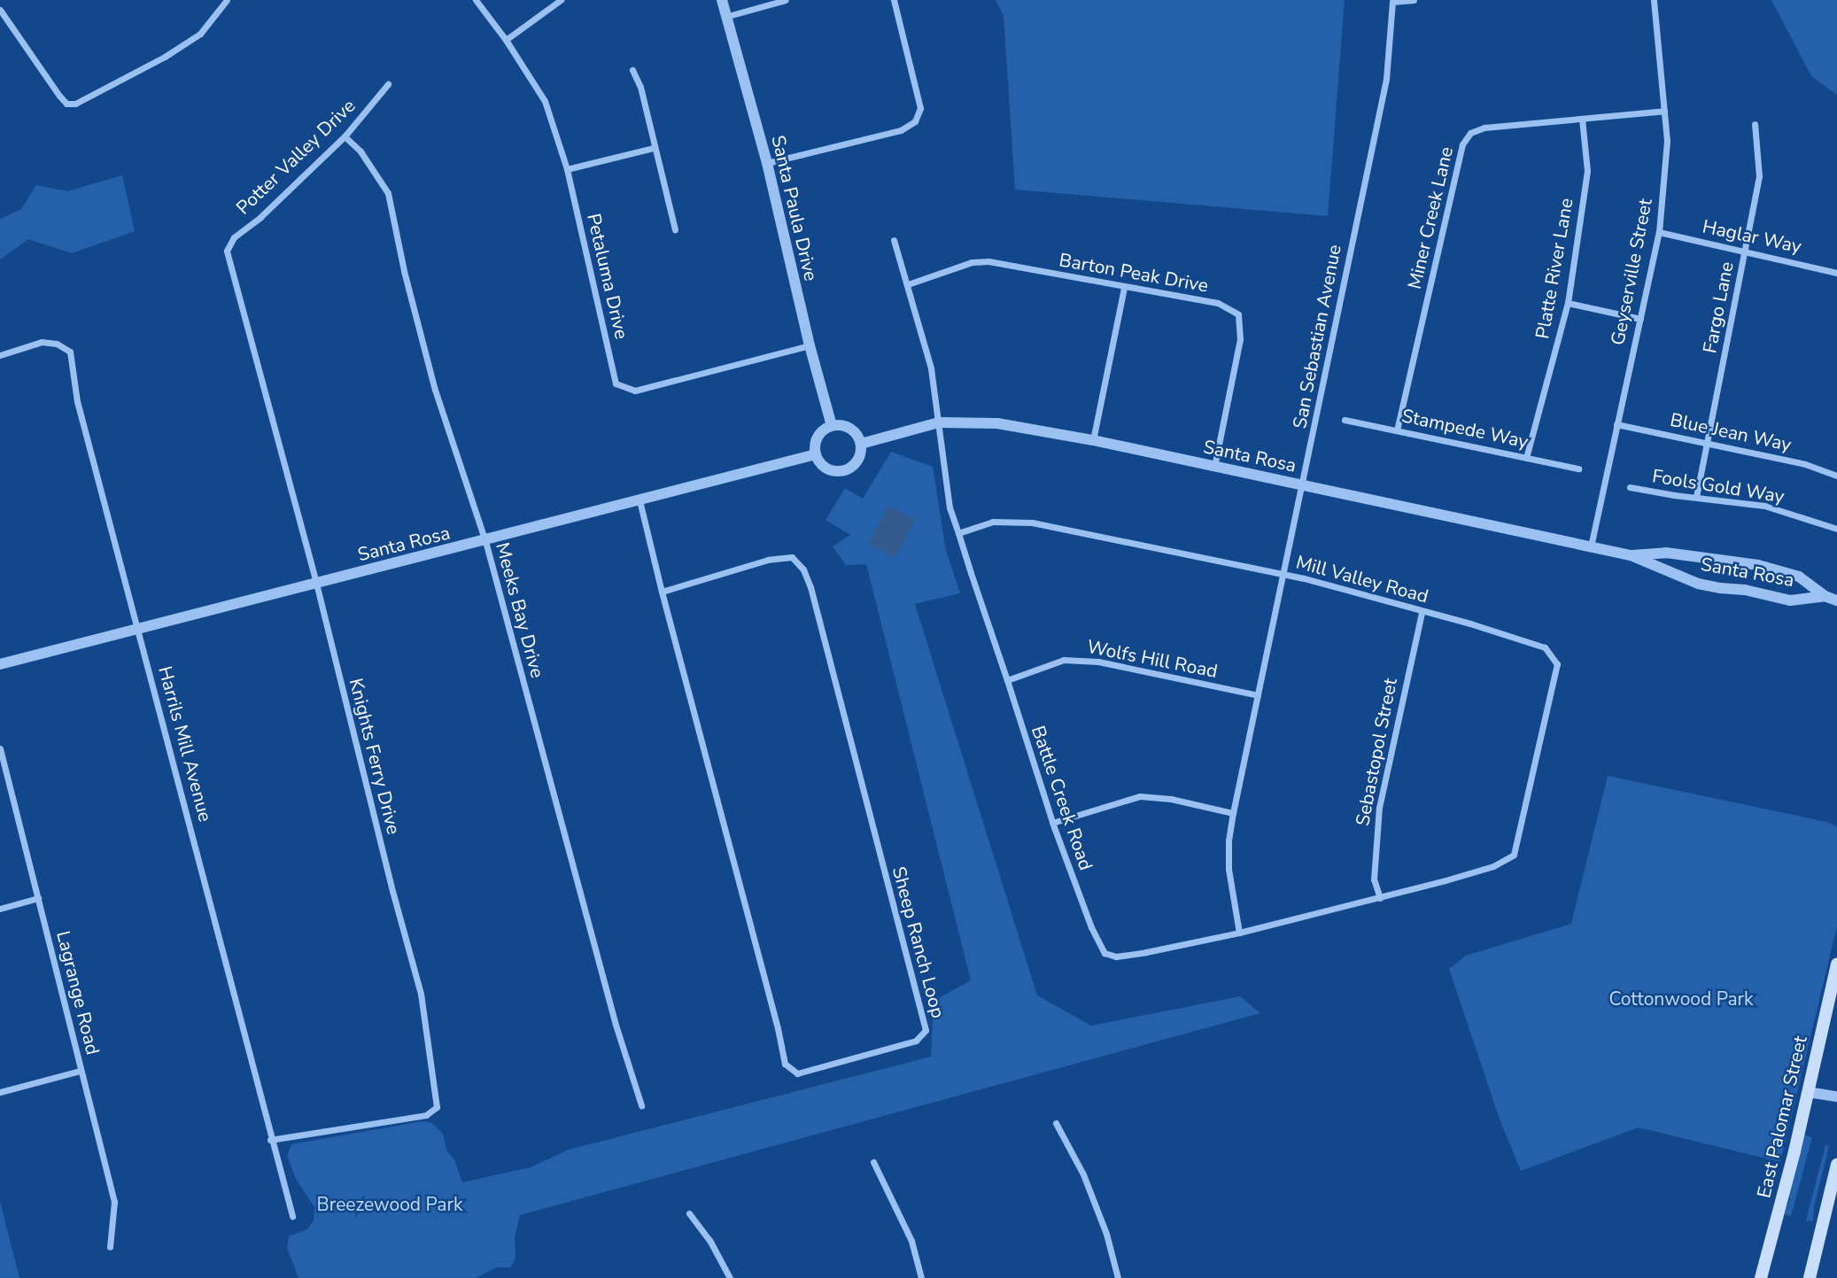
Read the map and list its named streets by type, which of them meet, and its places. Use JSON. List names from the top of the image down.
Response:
{
  "streets": {
    "main road": ["East Palomar Street"],
    "street": [
      "Potter Valley Drive",
      "Santa Paula Drive",
      "Miner Creek Lane",
      "Haglar Way",
      "Platte River Lane",
      "Geyserville Street",
      "Barton Peak Drive",
      "Petaluma Drive",
      "Fargo Lane",
      "San Sebastian Avenue",
      "Stampede Way",
      "Blue Jean Way",
      "Santa Rosa",
      "Fools Gold Way",
      "Mill Valley Road",
      "Meeks Bay Drive",
      "Wolfs Hill Road",
      "Harrils Mill Avenue",
      "Sebastopol Street",
      "Knights Ferry Drive",
      "Battle Creek Road",
      "Sheep Ranch Loop",
      "Lagrange Road"
    ]
  },
  "crossings": [
    ["Potter Valley Drive", "Meeks Bay Drive"],
    ["Potter Valley Drive", "Knights Ferry Drive"],
    ["Santa Paula Drive", "Petaluma Drive"],
    ["Santa Paula Drive", "Santa Rosa"],
    ["Miner Creek Lane", "Platte River Lane"],
    ["Miner Creek Lane", "Geyserville Street"],
    ["Miner Creek Lane", "Stampede Way"],
    ["Haglar Way", "Geyserville Street"],
    ["Haglar Way", "Fargo Lane"],
    ["Platte River Lane", "Stampede Way"],
    ["Geyserville Street", "Blue Jean Way"],
    ["Geyserville Street", "Santa Rosa"],
    ["Barton Peak Drive", "Santa Rosa"],
    ["Barton Peak Drive", "Battle Creek Road"],
    ["Fargo Lane", "Blue Jean Way"],
    ["Fargo Lane", "Fools Gold Way"],
    ["San Sebastian Avenue", "Santa Rosa"],
    ["San Sebastian Avenue", "Mill Valley Road"],
    ["San Sebastian Avenue", "Wolfs Hill Road"],
    ["San Sebastian Avenue", "Battle Creek Road"],
    ["Santa Rosa", "Meeks Bay Drive"],
    ["Santa Rosa", "Harrils Mill Avenue"],
    ["Santa Rosa", "Knights Ferry Drive"],
    ["Santa Rosa", "Battle Creek Road"],
    ["Santa Rosa", "Sheep Ranch Loop"],
    ["Mill Valley Road", "Sebastopol Street"],
    ["Mill Valley Road", "Battle Creek Road"],
    ["Wolfs Hill Road", "Battle Creek Road"],
    ["Harrils Mill Avenue", "Knights Ferry Drive"],
    ["Sebastopol Street", "Battle Creek Road"]
  ],
  "parks": ["Cottonwood Park", "Breezewood Park"]
}
